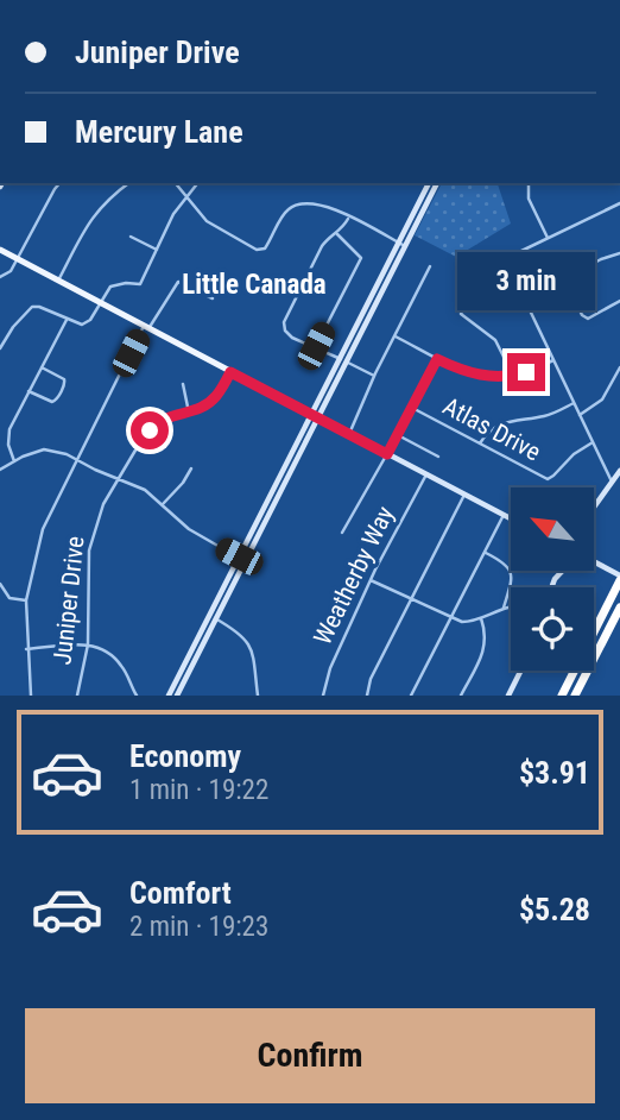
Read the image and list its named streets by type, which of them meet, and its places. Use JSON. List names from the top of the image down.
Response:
{
  "streets": {
    "street": ["Atlas Drive", "Weatherby Way", "Juniper Drive"]
  },
  "districts": ["Little Canada"],
  "north": "top left",
  "page": {
    "banner": ["Juniper Drive", "Mercury Lane"],
    "bubble": "3 min",
    "list": [
      {
        "name": "Economy",
        "note": "1 min · 19:22",
        "value": "$3.91"
      },
      {
        "name": "Comfort",
        "note": "2 min · 19:23",
        "value": "$5.28"
      }
    ],
    "buttons": "Confirm"
  }
}
